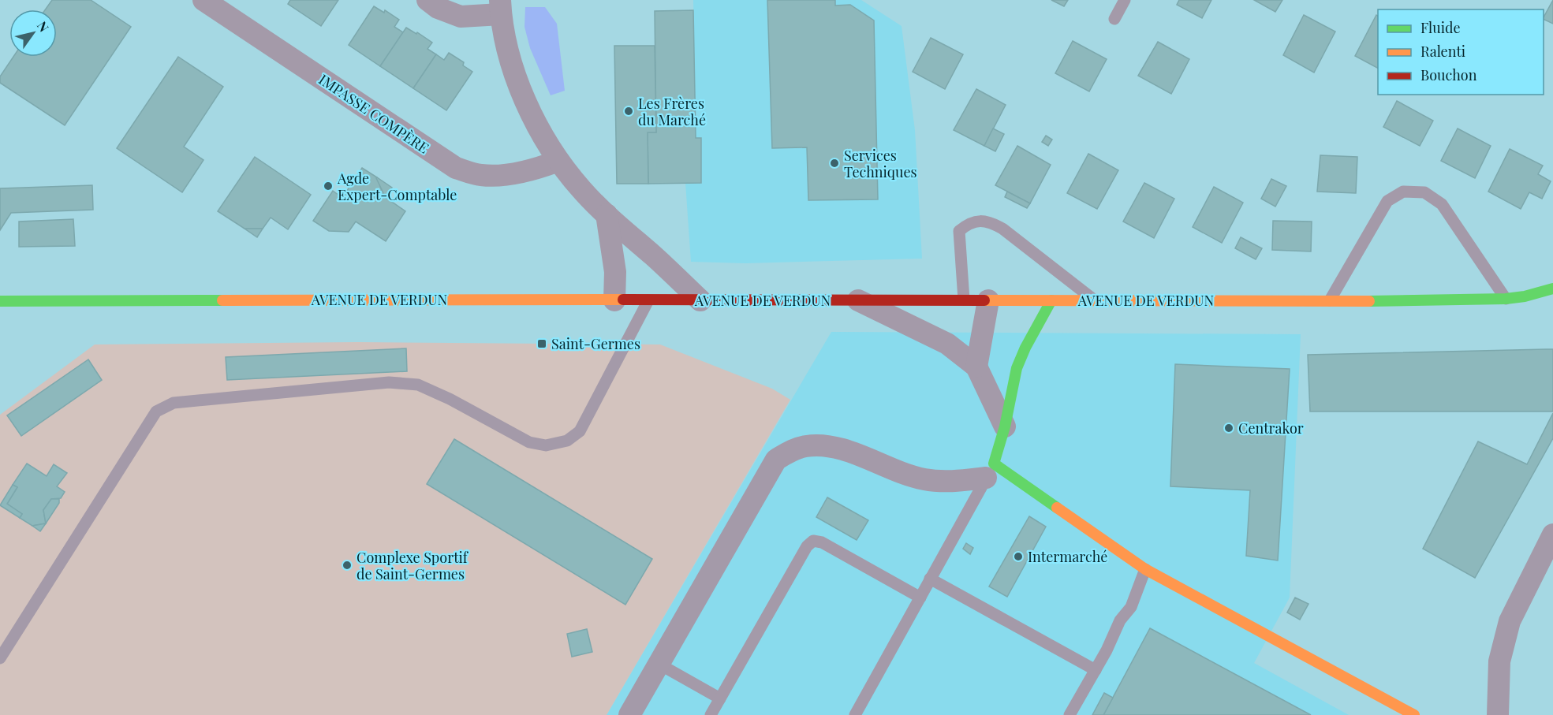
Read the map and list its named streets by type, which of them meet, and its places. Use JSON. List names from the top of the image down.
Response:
{
  "streets": {
    "main road": ["AVENUE DE VERDUN"],
    "street": ["IMPASSE COMPÈRE"]
  },
  "places": {
    "other": [
      "Les Frères du Marché",
      "Services Techniques",
      "Agde Expert-Comptable",
      "Centrakor",
      "Intermarché",
      "Complexe Sportif de Saint-Germes"
    ],
    "transit": ["Saint-Germes"]
  },
  "legend": ["Fluide", "Ralenti", "Bouchon"],
  "north": "top right"
}
